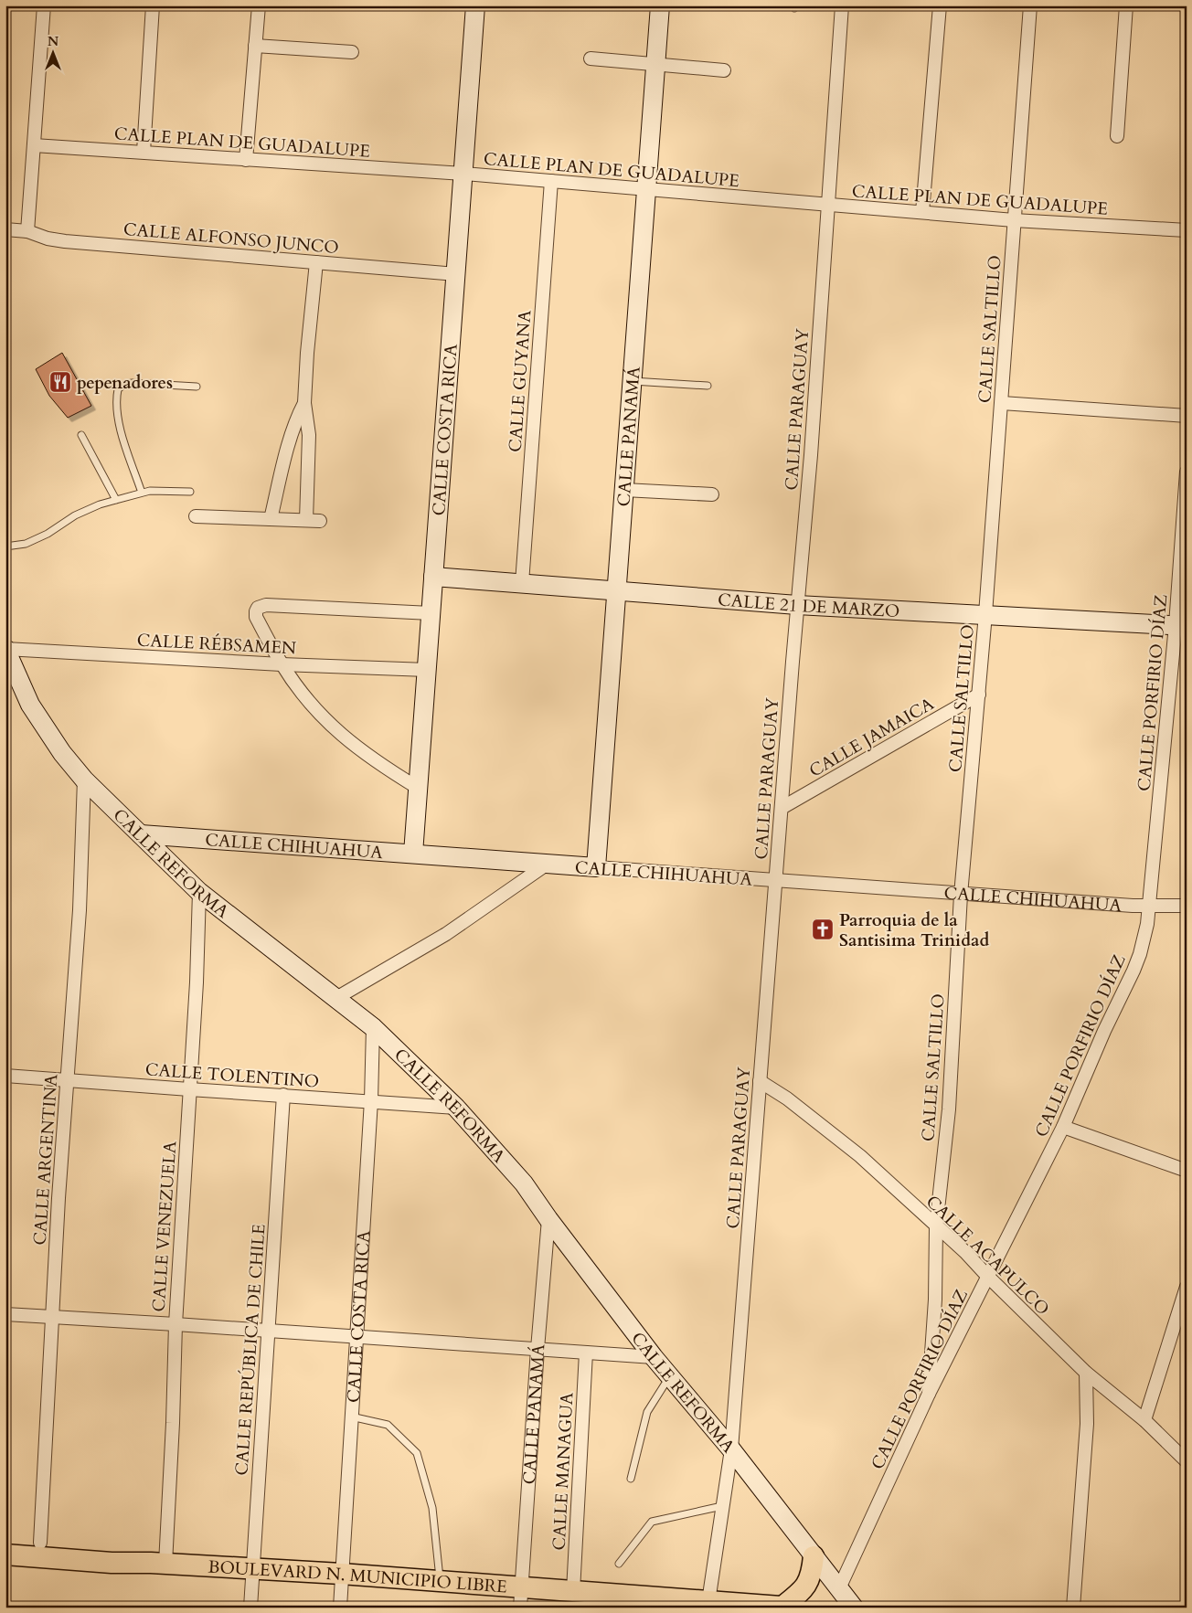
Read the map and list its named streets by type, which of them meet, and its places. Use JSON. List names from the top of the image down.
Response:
{
  "streets": {
    "main road": ["BOULEVARD N. MUNICIPIO LIBRE"],
    "street": [
      "CALLE PLAN DE GUADALUPE",
      "CALLE ALFONSO JUNCO",
      "CALLE SALTILLO",
      "CALLE GUYANA",
      "CALLE PARAGUAY",
      "CALLE COSTA RICA",
      "CALLE PANAMÁ",
      "CALLE 21 DE MARZO",
      "CALLE RÉBSAMEN",
      "CALLE PORFIRIO DÍAZ",
      "CALLE JAMAICA",
      "CALLE CHIHUAHUA",
      "CALLE REFORMA",
      "CALLE TOLENTINO",
      "CALLE ARGENTINA",
      "CALLE VENEZUELA",
      "CALLE ACAPULCO",
      "CALLE REPÚBLICA DE CHILE",
      "CALLE MANAGUA"
    ]
  },
  "crossings": [
    ["CALLE PLAN DE GUADALUPE", "CALLE SALTILLO"],
    ["CALLE PLAN DE GUADALUPE", "CALLE GUYANA"],
    ["CALLE PLAN DE GUADALUPE", "CALLE PARAGUAY"],
    ["CALLE PLAN DE GUADALUPE", "CALLE COSTA RICA"],
    ["CALLE PLAN DE GUADALUPE", "CALLE PANAMÁ"],
    ["CALLE ALFONSO JUNCO", "CALLE COSTA RICA"],
    ["CALLE SALTILLO", "CALLE 21 DE MARZO"],
    ["CALLE SALTILLO", "CALLE PORFIRIO DÍAZ"],
    ["CALLE SALTILLO", "CALLE JAMAICA"],
    ["CALLE SALTILLO", "CALLE CHIHUAHUA"],
    ["CALLE SALTILLO", "CALLE ACAPULCO"],
    ["CALLE GUYANA", "CALLE 21 DE MARZO"],
    ["CALLE PARAGUAY", "CALLE 21 DE MARZO"],
    ["CALLE PARAGUAY", "CALLE JAMAICA"],
    ["CALLE PARAGUAY", "CALLE CHIHUAHUA"],
    ["CALLE PARAGUAY", "CALLE REFORMA"],
    ["CALLE PARAGUAY", "CALLE ACAPULCO"],
    ["CALLE PARAGUAY", "BOULEVARD N. MUNICIPIO LIBRE"],
    ["CALLE COSTA RICA", "CALLE 21 DE MARZO"],
    ["CALLE COSTA RICA", "CALLE RÉBSAMEN"],
    ["CALLE COSTA RICA", "CALLE CHIHUAHUA"],
    ["CALLE COSTA RICA", "CALLE REFORMA"],
    ["CALLE COSTA RICA", "CALLE TOLENTINO"],
    ["CALLE COSTA RICA", "BOULEVARD N. MUNICIPIO LIBRE"],
    ["CALLE PANAMÁ", "CALLE 21 DE MARZO"],
    ["CALLE PANAMÁ", "CALLE CHIHUAHUA"],
    ["CALLE PANAMÁ", "CALLE REFORMA"],
    ["CALLE PANAMÁ", "BOULEVARD N. MUNICIPIO LIBRE"],
    ["CALLE 21 DE MARZO", "CALLE PORFIRIO DÍAZ"],
    ["CALLE RÉBSAMEN", "CALLE REFORMA"],
    ["CALLE PORFIRIO DÍAZ", "CALLE CHIHUAHUA"],
    ["CALLE PORFIRIO DÍAZ", "CALLE REFORMA"],
    ["CALLE PORFIRIO DÍAZ", "CALLE ACAPULCO"],
    ["CALLE CHIHUAHUA", "CALLE REFORMA"],
    ["CALLE REFORMA", "CALLE TOLENTINO"],
    ["CALLE REFORMA", "CALLE ARGENTINA"],
    ["CALLE REFORMA", "CALLE VENEZUELA"],
    ["CALLE TOLENTINO", "CALLE ARGENTINA"],
    ["CALLE TOLENTINO", "CALLE VENEZUELA"],
    ["CALLE TOLENTINO", "CALLE REPÚBLICA DE CHILE"],
    ["CALLE VENEZUELA", "BOULEVARD N. MUNICIPIO LIBRE"],
    ["CALLE REPÚBLICA DE CHILE", "BOULEVARD N. MUNICIPIO LIBRE"],
    ["CALLE MANAGUA", "BOULEVARD N. MUNICIPIO LIBRE"]
  ],
  "places": {
    "restaurant": ["pepenadores"],
    "church": ["Parroquia de la Santisima Trinidad"]
  },
  "north": "top"
}
